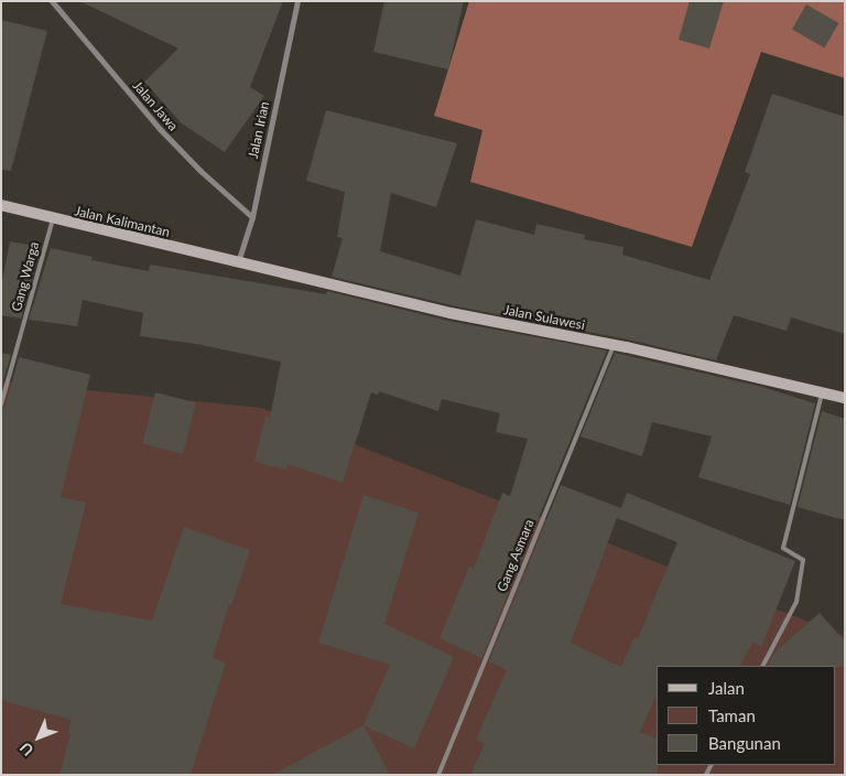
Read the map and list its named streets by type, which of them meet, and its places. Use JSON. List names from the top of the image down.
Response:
{
  "streets": {
    "street": [
      "Jalan Jawa",
      "Jalan Irian",
      "Jalan Kalimantan",
      "Jalan Sulawesi"
    ],
    "lane": ["Gang Warga", "Gang Asmara"]
  },
  "crossings": [
    ["Jalan Jawa", "Jalan Irian"],
    ["Jalan Irian", "Jalan Kalimantan"],
    ["Jalan Irian", "Jalan Sulawesi"],
    ["Jalan Kalimantan", "Gang Warga"],
    ["Jalan Kalimantan", "Jalan Sulawesi"],
    ["Jalan Sulawesi", "Gang Asmara"]
  ],
  "legend": ["Jalan", "Taman", "Bangunan"],
  "north": "bottom left"
}
